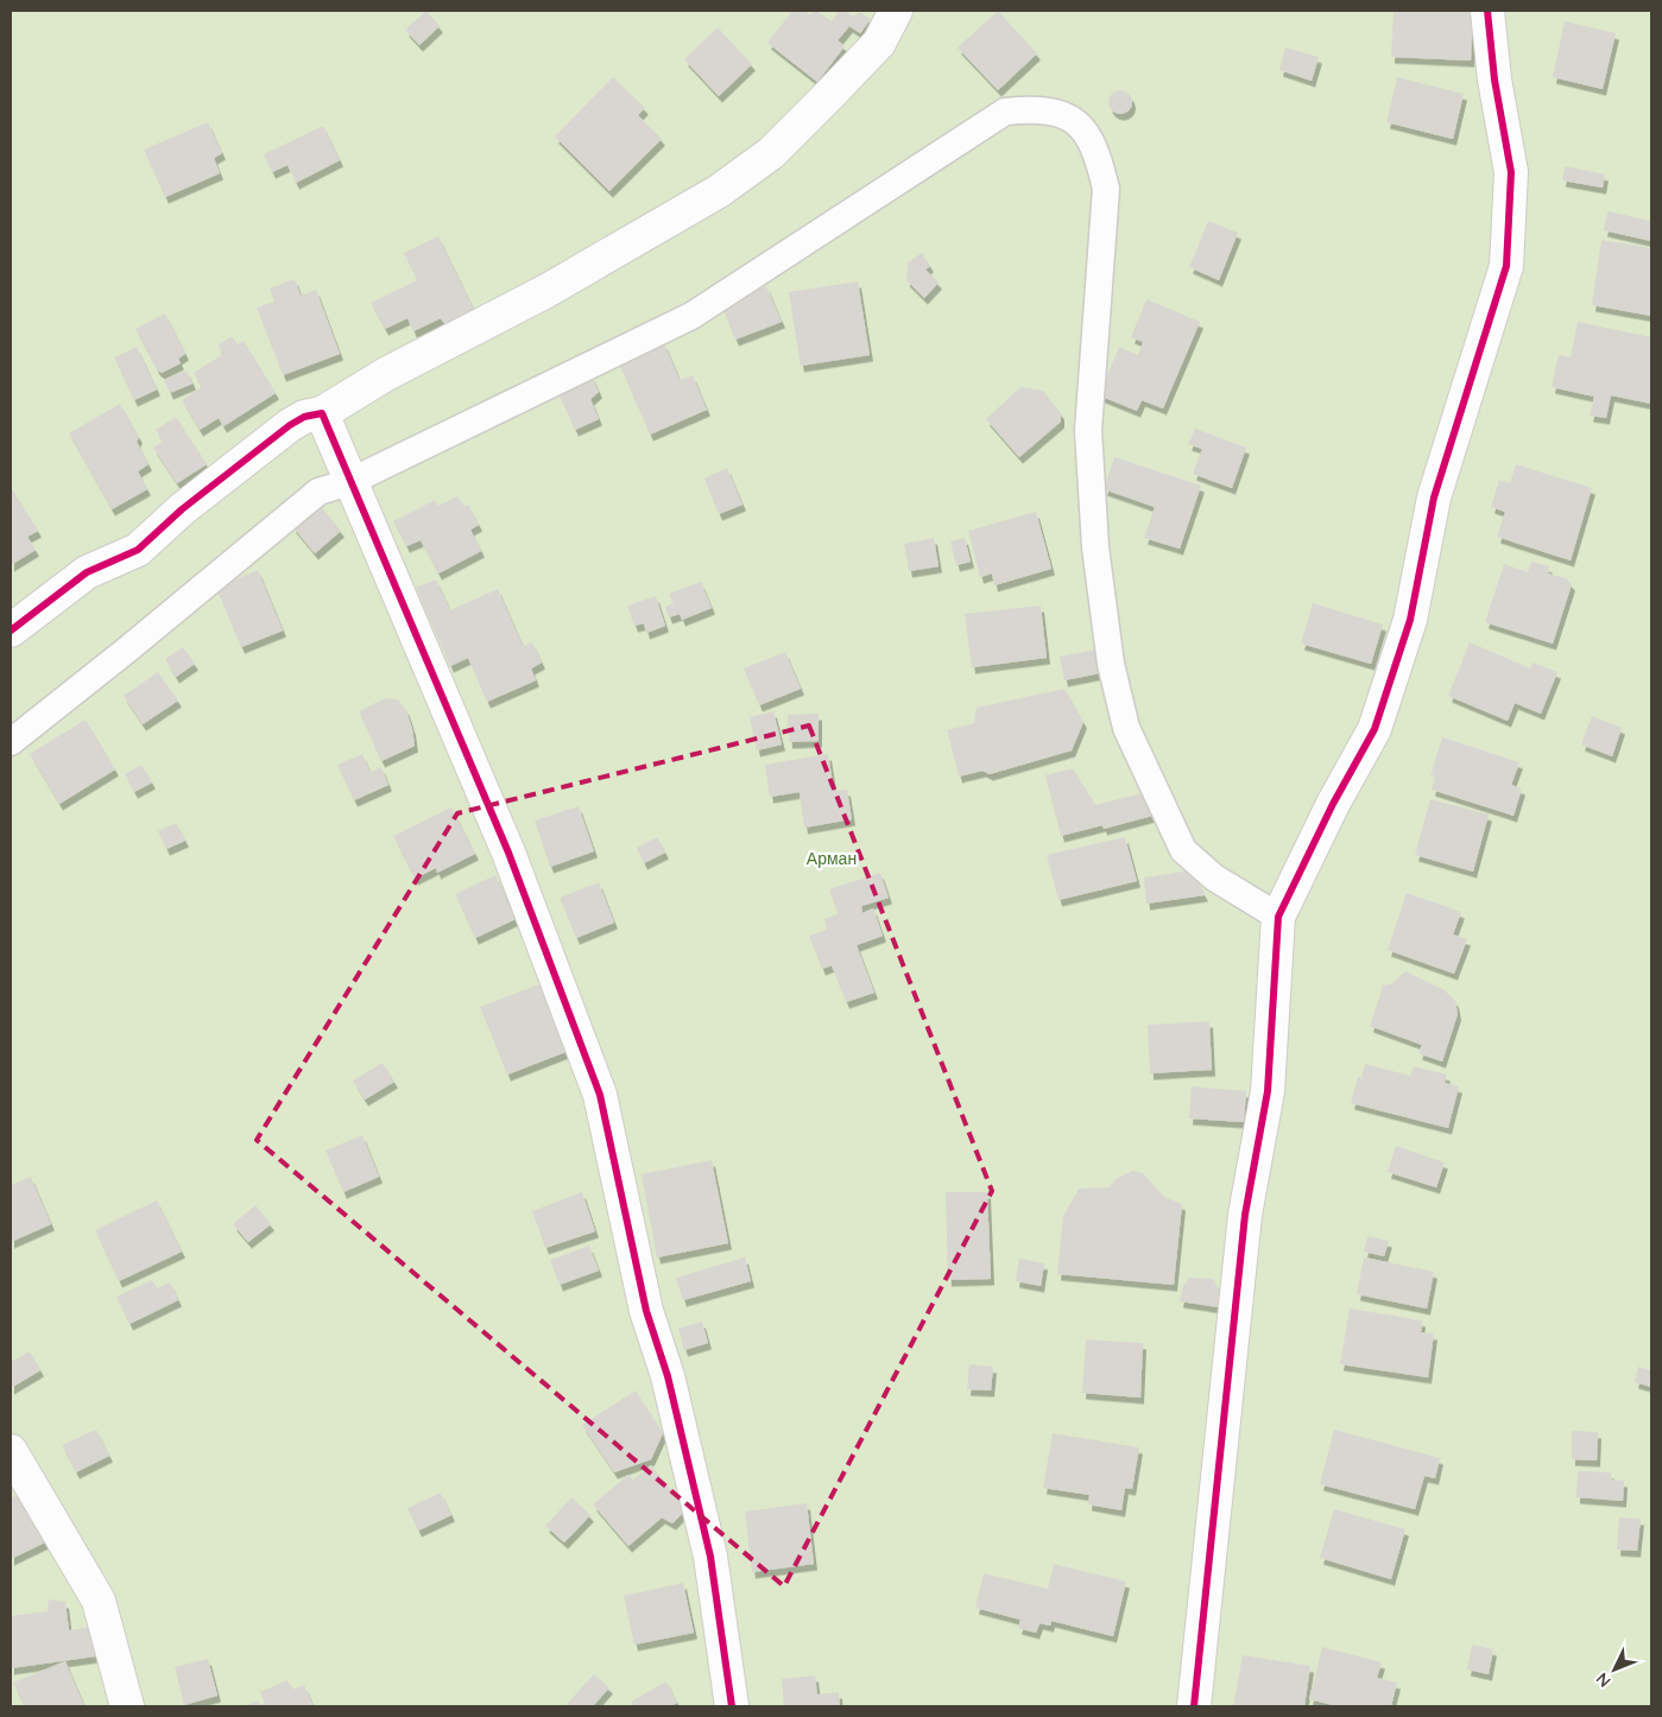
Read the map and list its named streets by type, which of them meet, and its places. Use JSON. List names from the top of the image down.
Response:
{
  "parks": ["Арман"],
  "north": "bottom left"
}
